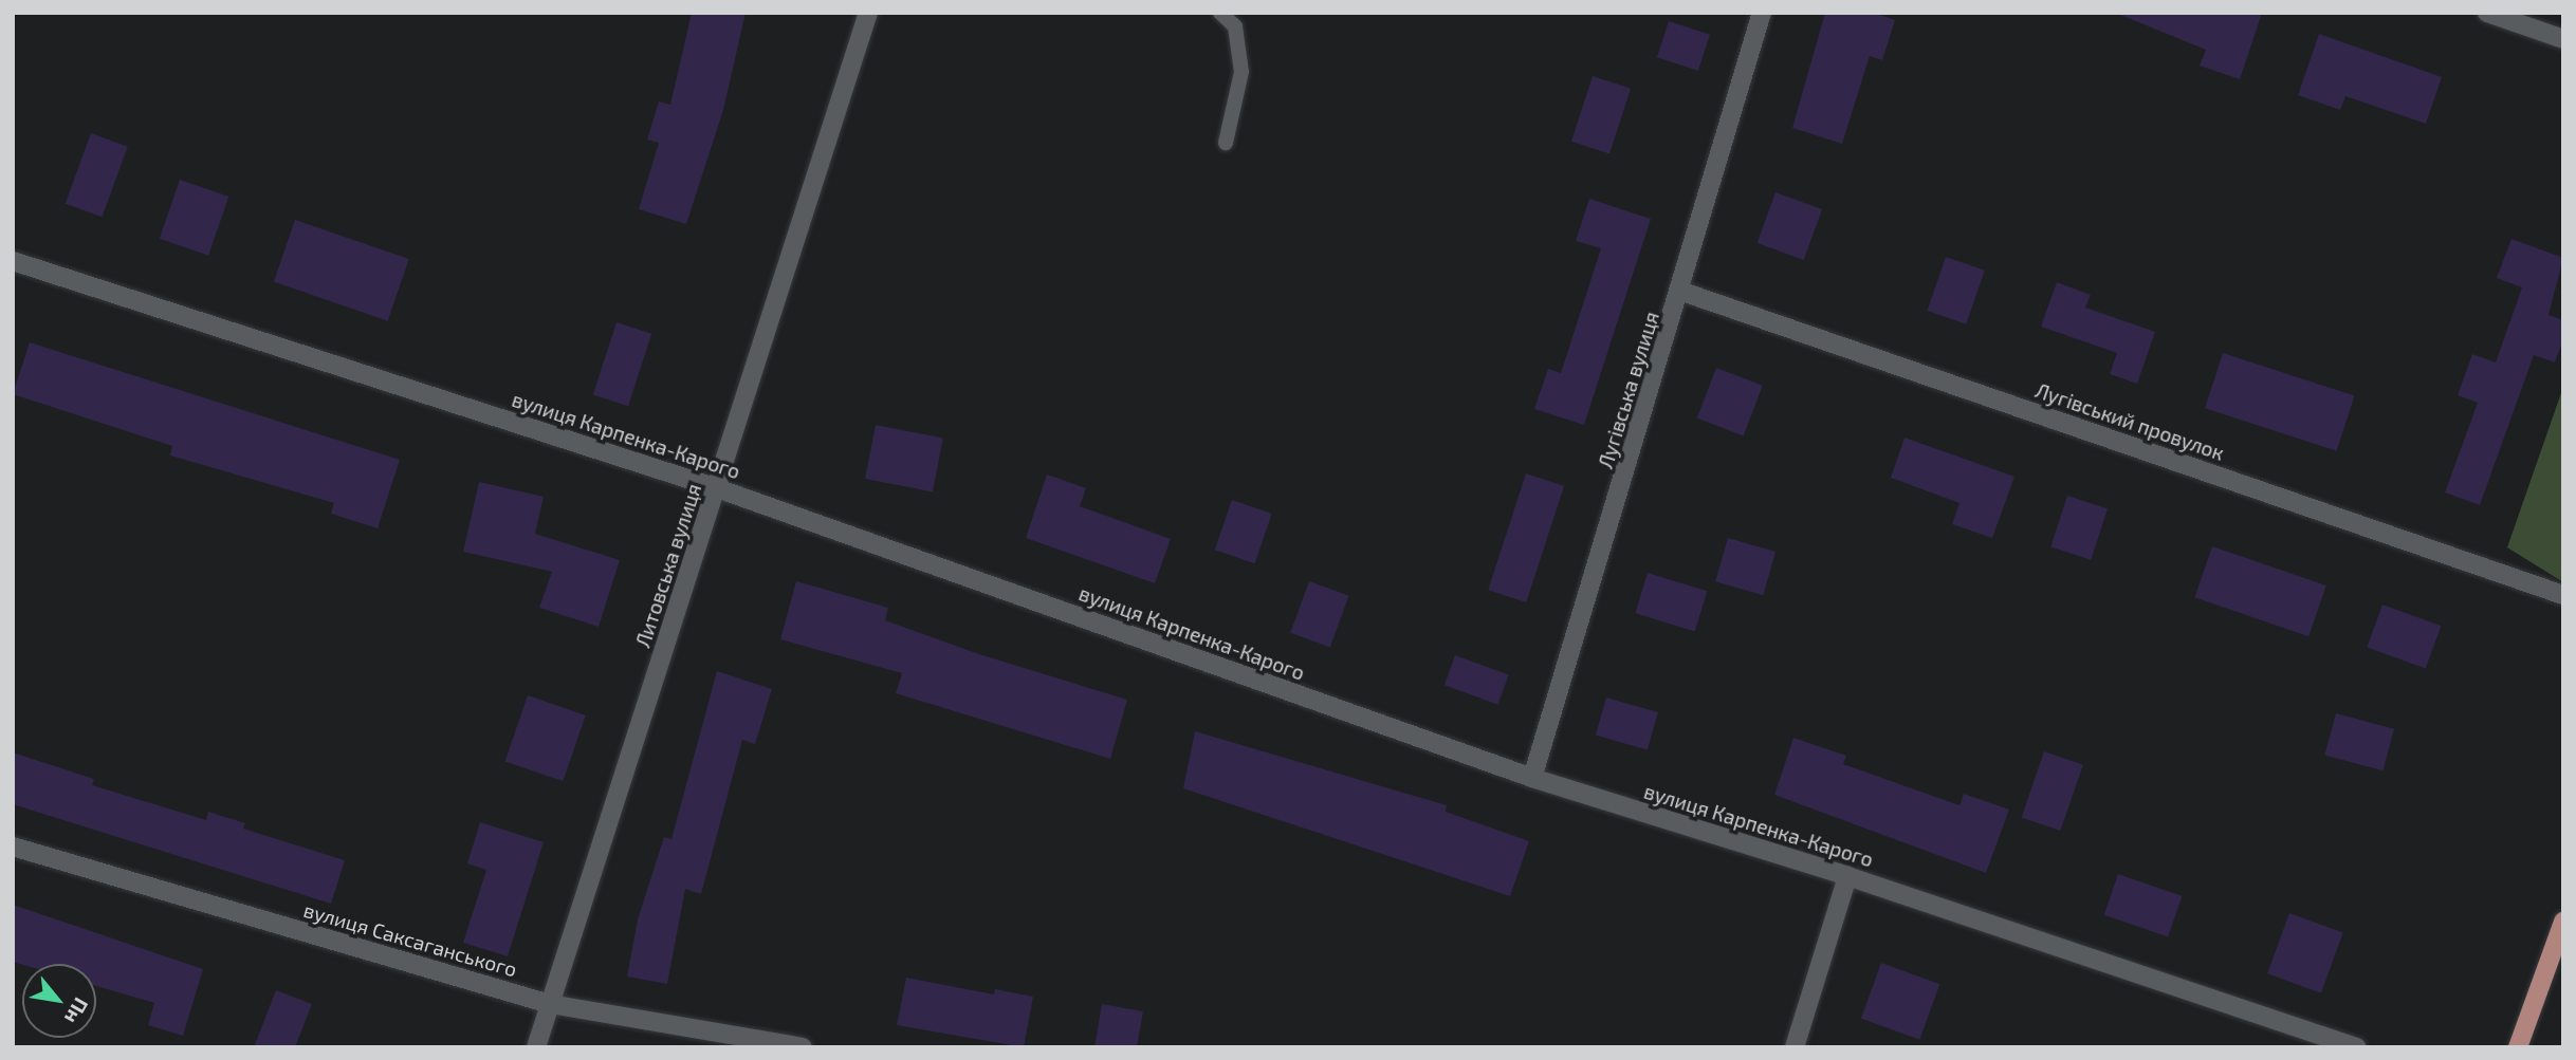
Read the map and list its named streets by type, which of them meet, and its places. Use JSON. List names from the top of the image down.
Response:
{
  "streets": {
    "street": [
      "Лугівська вулиця",
      "Лугівський провулок",
      "вулиця Карпенка-Карого",
      "Литовська вулиця",
      "вулиця Саксаганського"
    ]
  },
  "crossings": [
    ["Лугівська вулиця", "Лугівський провулок"],
    ["Лугівська вулиця", "вулиця Карпенка-Карого"],
    ["вулиця Карпенка-Карого", "Литовська вулиця"],
    ["Литовська вулиця", "вулиця Саксаганського"]
  ],
  "north": "bottom right"
}
